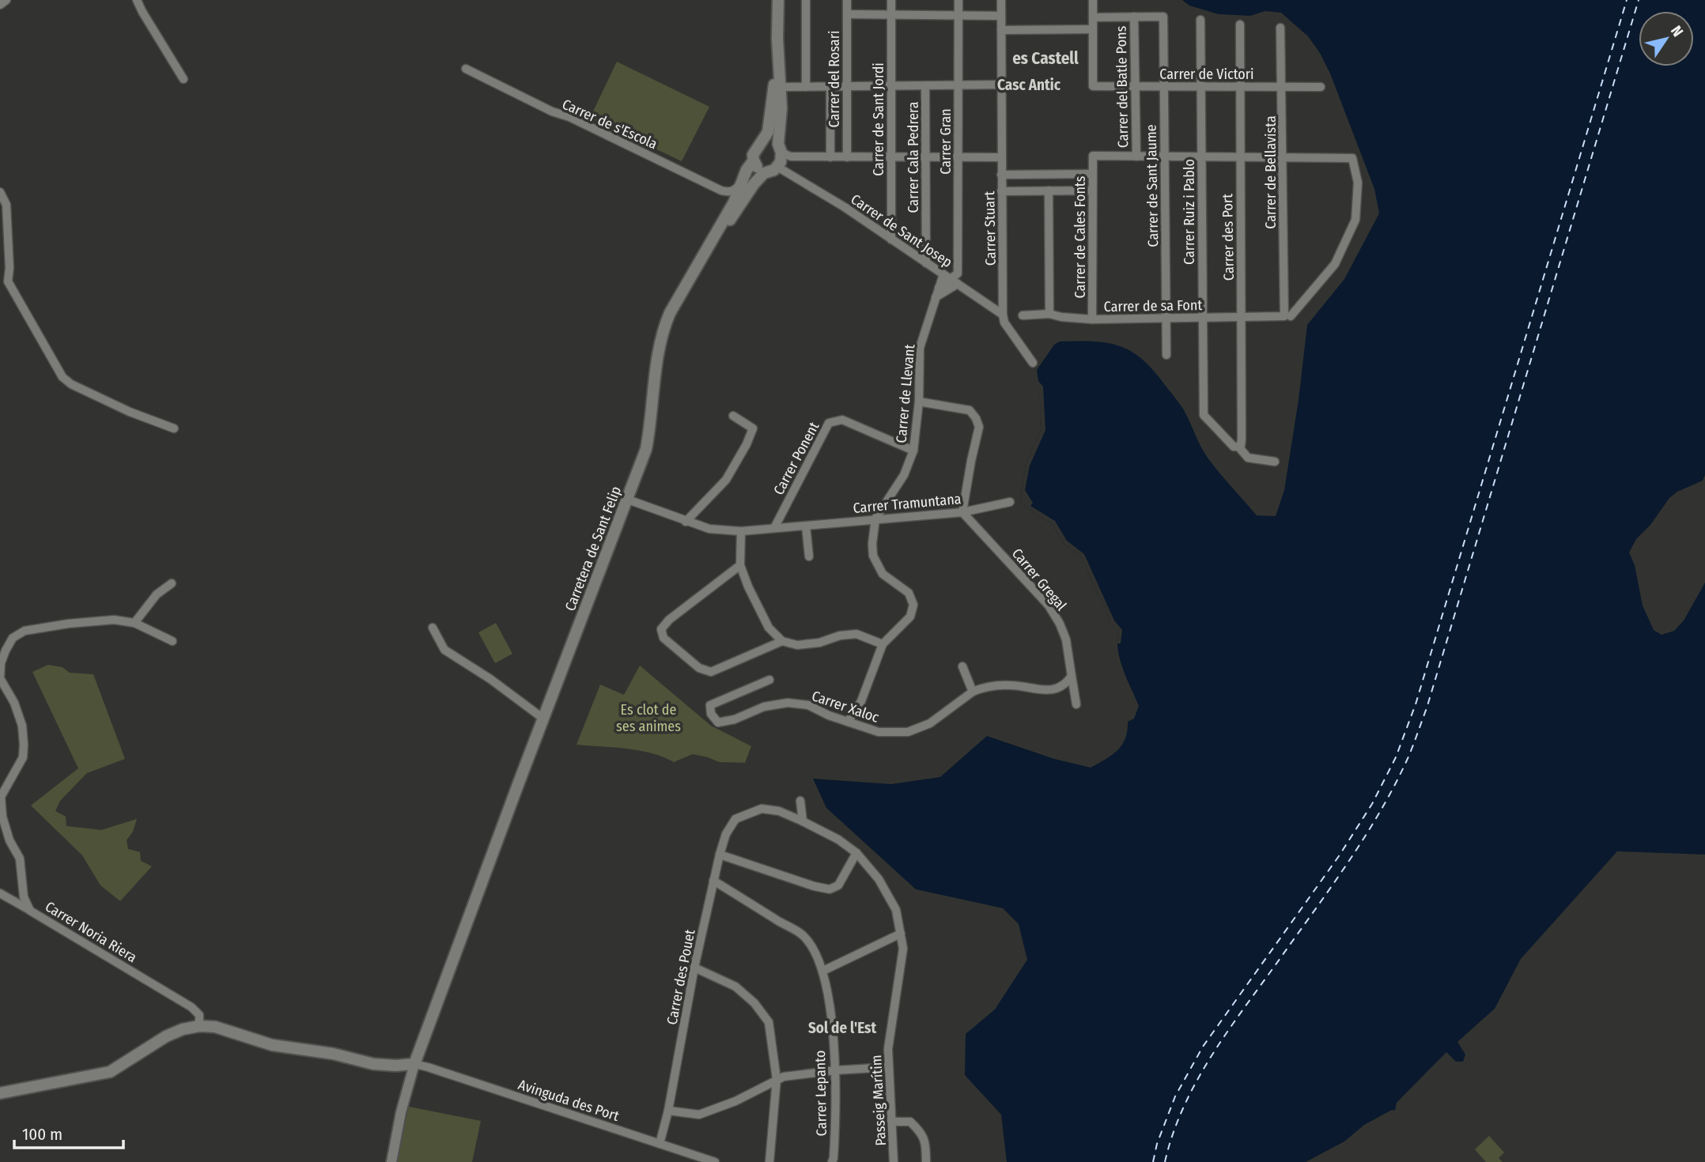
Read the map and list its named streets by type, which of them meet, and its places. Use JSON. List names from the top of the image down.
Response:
{
  "streets": {
    "main road": ["Carretera de Sant Felip"],
    "street": [
      "Carrer de Victori",
      "Carrer del Rosari",
      "Carrer del Batle Pons",
      "Carrer de Sant Jordi",
      "Carrer de s'Escola",
      "Carrer Gran",
      "Carrer Cala Pedrera",
      "Carrer de Bellavista",
      "Carrer de Sant Jaume",
      "Carrer Ruiz i Pablo",
      "Carrer Stuart",
      "Carrer de Sant Josep",
      "Carrer de Cales Fonts",
      "Carrer des Port",
      "Carrer de sa Font",
      "Carrer de Llevant",
      "Carrer Ponent",
      "Carrer Tramuntana",
      "Carrer Gregal",
      "Carrer Xaloc",
      "Carrer Noria Riera",
      "Carrer des Pouet",
      "Carrer Lepanto",
      "Avinguda des Port",
      "Passeig Marítim"
    ]
  },
  "crossings": [
    ["Carrer de Victori", "Carrer del Batle Pons"],
    ["Carrer de Victori", "Carrer de Bellavista"],
    ["Carrer de Victori", "Carrer de Sant Jaume"],
    ["Carrer de Victori", "Carrer Ruiz i Pablo"],
    ["Carrer de Victori", "Carrer des Port"],
    ["Carrer del Batle Pons", "Carrer de Sant Jaume"],
    ["Carrer del Batle Pons", "Carrer de Cales Fonts"],
    ["Carrer de Sant Jordi", "Carrer de Sant Josep"],
    ["Carrer de s'Escola", "Carretera de Sant Felip"],
    ["Carrer Gran", "Carrer de Sant Josep"],
    ["Carrer Cala Pedrera", "Carrer de Sant Josep"],
    ["Carrer de Bellavista", "Carrer de sa Font"],
    ["Carrer de Sant Jaume", "Carrer de sa Font"],
    ["Carrer Ruiz i Pablo", "Carrer des Port"],
    ["Carrer Ruiz i Pablo", "Carrer de sa Font"],
    ["Carrer Stuart", "Carrer de Sant Josep"],
    ["Carrer de Sant Josep", "Carrer de Llevant"],
    ["Carrer de Sant Josep", "Carretera de Sant Felip"],
    ["Carrer de Cales Fonts", "Carrer de sa Font"],
    ["Carrer des Port", "Carrer de sa Font"],
    ["Carrer de Llevant", "Carrer Ponent"],
    ["Carrer de Llevant", "Carrer Tramuntana"],
    ["Carrer de Llevant", "Carrer Xaloc"],
    ["Carrer Ponent", "Carrer Tramuntana"],
    ["Carrer Tramuntana", "Carretera de Sant Felip"],
    ["Carrer Tramuntana", "Carrer Gregal"],
    ["Carretera de Sant Felip", "Avinguda des Port"],
    ["Carrer Gregal", "Carrer Xaloc"],
    ["Carrer des Pouet", "Carrer Lepanto"],
    ["Carrer des Pouet", "Avinguda des Port"],
    ["Carrer des Pouet", "Passeig Marítim"]
  ],
  "districts": ["es Castell", "Casc Antic", "Sol de l'Est"],
  "parks": ["Es clot de ses animes"],
  "scale_bar": "100 m",
  "north": "top right"
}
